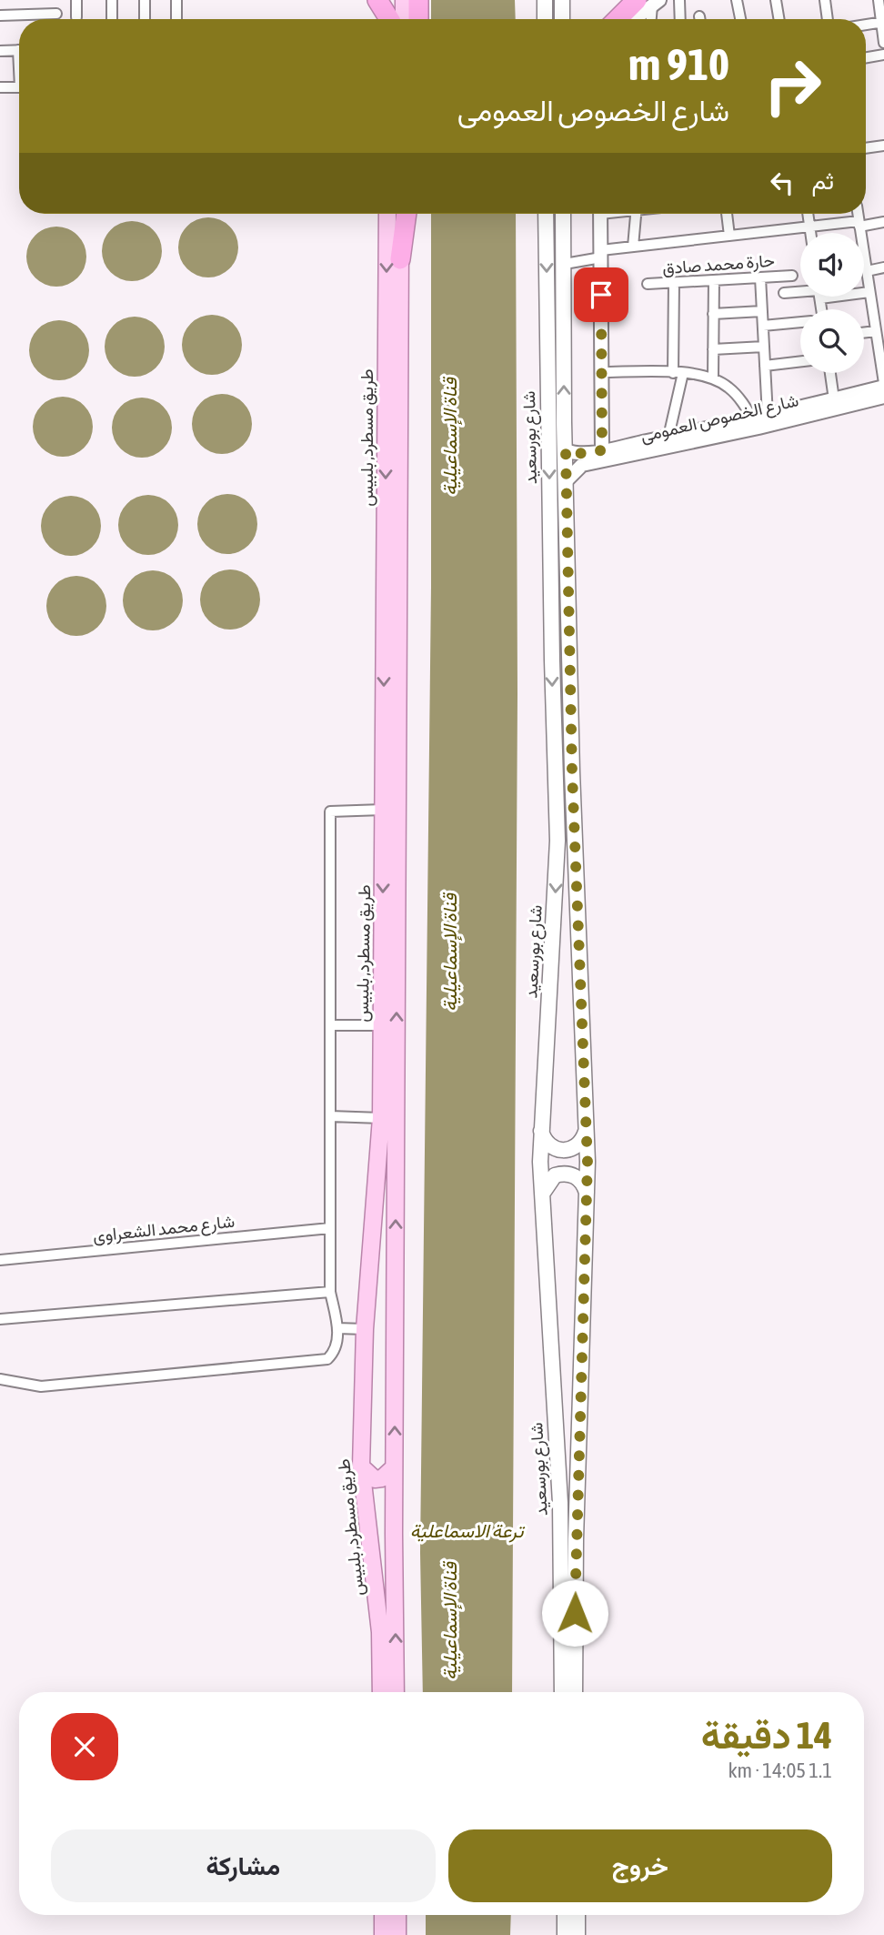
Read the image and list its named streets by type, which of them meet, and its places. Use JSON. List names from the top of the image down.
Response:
{
  "streets": {
    "main road": ["طريق مسطرد, بلبيس", "شارع بورسعيد"],
    "street": ["حارة محمد صادق", "شارع الخصوص العمومى", "شارع محمد الشعراوى"]
  },
  "crossings": [
    ["شارع الخصوص العمومى", "شارع بورسعيد"]
  ],
  "water": ["قناة الإسماعيلية", "ترعة الاسماعلية"],
  "page": {
    "turn": ["910 m", "شارع الخصوص العمومى"],
    "then": "ثم",
    "heading": ["14 دقيقة", "1.1 km · 14:05"],
    "buttons": ["خروج", "مشاركة"]
  }
}
